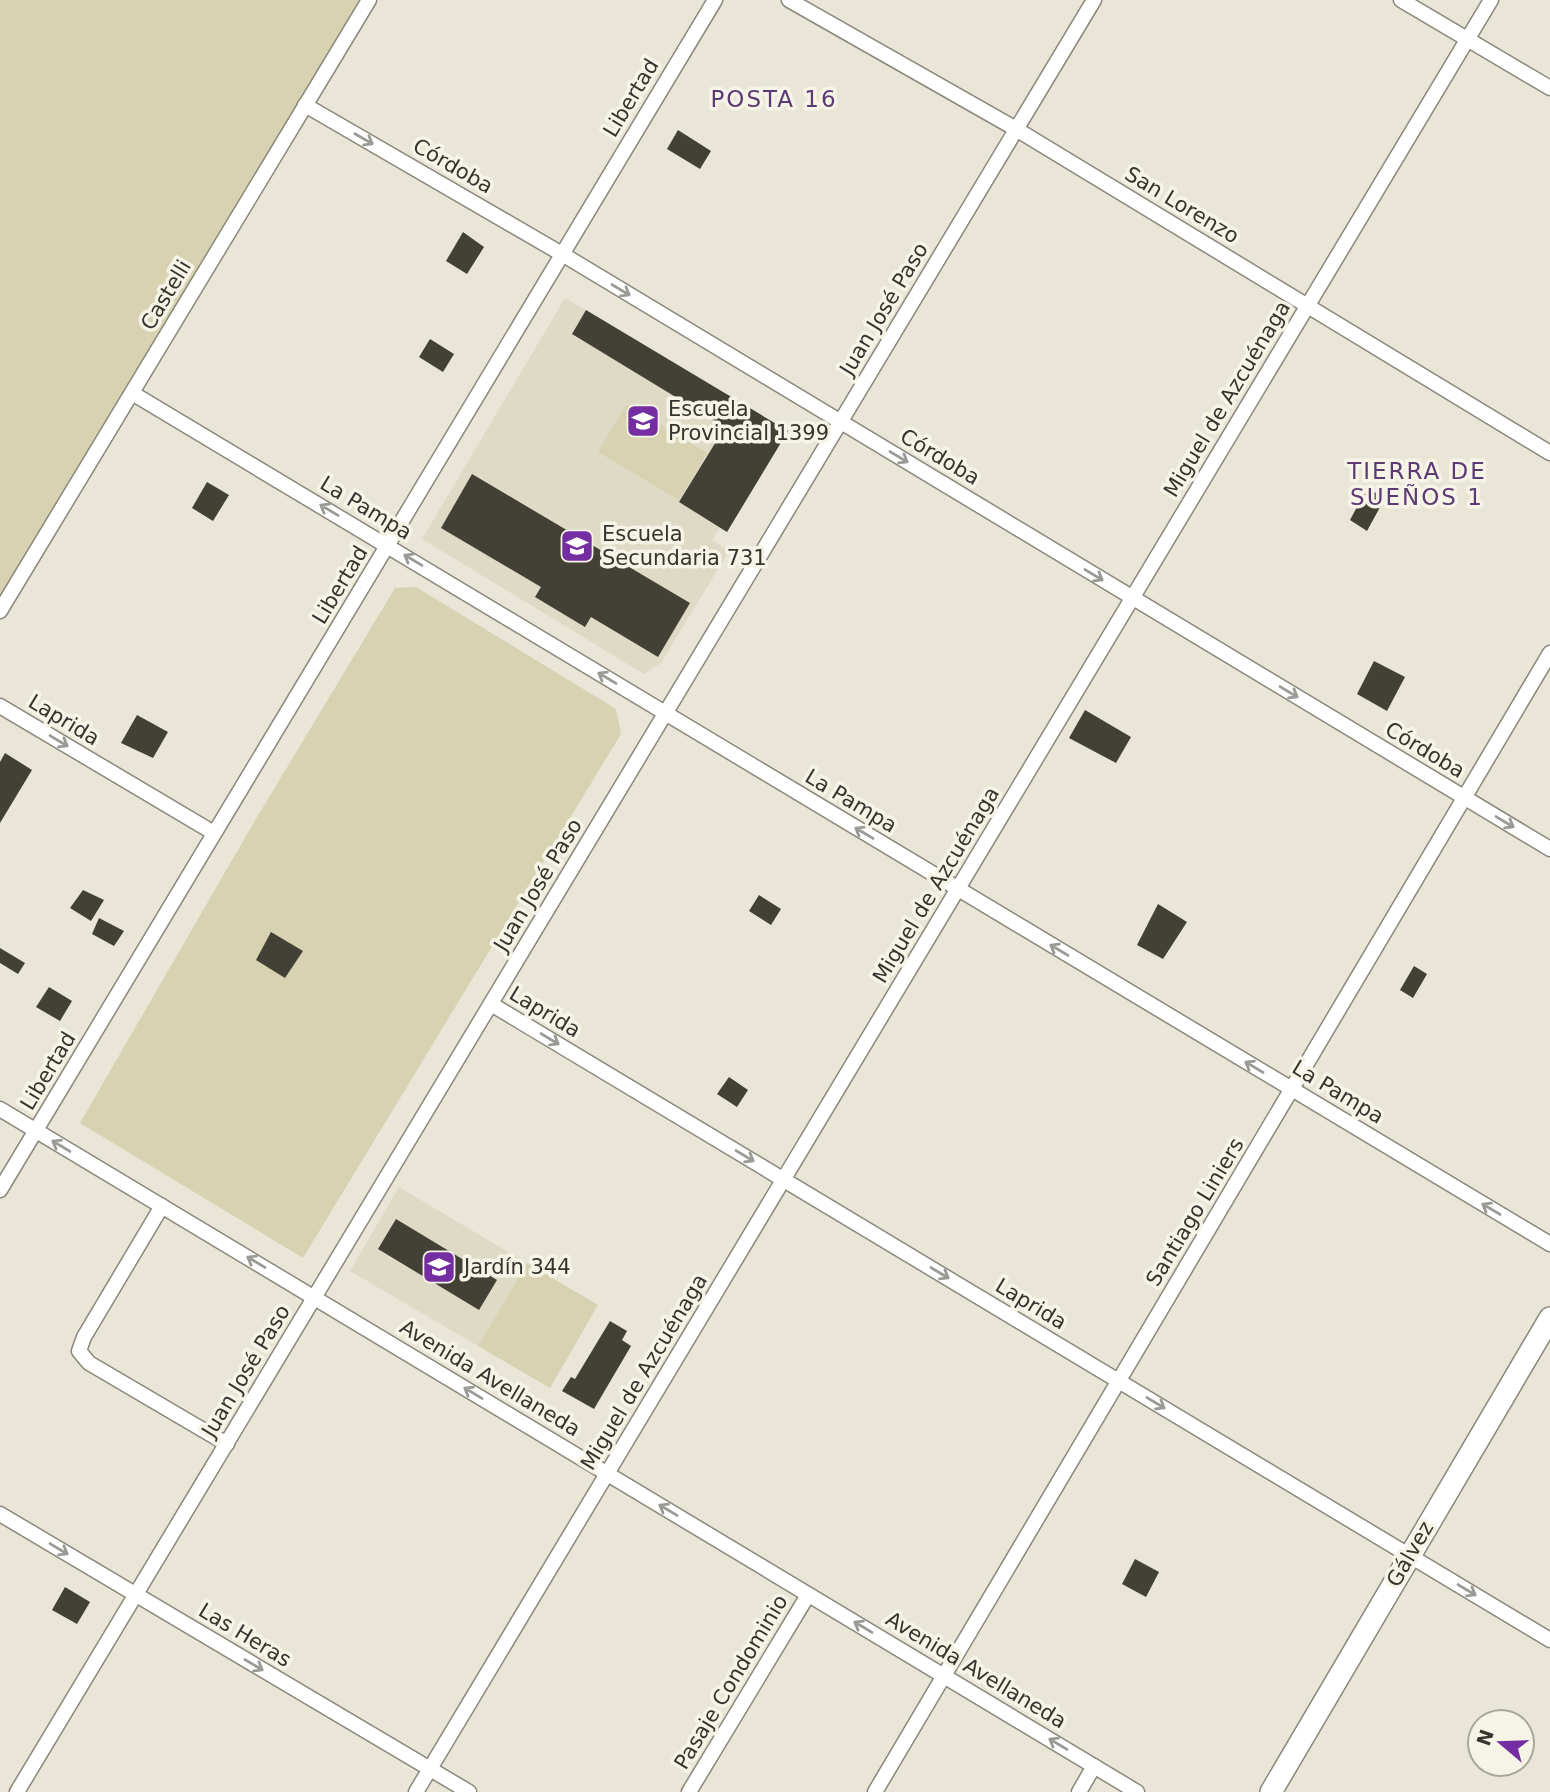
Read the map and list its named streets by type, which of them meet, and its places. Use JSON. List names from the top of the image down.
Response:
{
  "streets": {
    "main road": ["Gálvez"],
    "street": [
      "Libertad",
      "Córdoba",
      "San Lorenzo",
      "Castelli",
      "Juan José Paso",
      "Miguel de Azcuénaga",
      "La Pampa",
      "Laprida",
      "Santiago Liniers",
      "Avenida Avellaneda",
      "Las Heras",
      "Pasaje Condominio"
    ]
  },
  "crossings": [
    ["Libertad", "Córdoba"],
    ["Libertad", "La Pampa"],
    ["Libertad", "Laprida"],
    ["Libertad", "Avenida Avellaneda"],
    ["Córdoba", "Castelli"],
    ["Córdoba", "Juan José Paso"],
    ["Córdoba", "Miguel de Azcuénaga"],
    ["Córdoba", "Santiago Liniers"],
    ["San Lorenzo", "Juan José Paso"],
    ["San Lorenzo", "Miguel de Azcuénaga"],
    ["Castelli", "La Pampa"],
    ["Juan José Paso", "La Pampa"],
    ["Juan José Paso", "Laprida"],
    ["Juan José Paso", "Avenida Avellaneda"],
    ["Juan José Paso", "Las Heras"],
    ["Miguel de Azcuénaga", "La Pampa"],
    ["Miguel de Azcuénaga", "Laprida"],
    ["Miguel de Azcuénaga", "Avenida Avellaneda"],
    ["Miguel de Azcuénaga", "Las Heras"],
    ["La Pampa", "Santiago Liniers"],
    ["Laprida", "Santiago Liniers"],
    ["Laprida", "Gálvez"],
    ["Santiago Liniers", "Avenida Avellaneda"],
    ["Avenida Avellaneda", "Pasaje Condominio"]
  ],
  "one_way": [
    "Córdoba",
    "La Pampa",
    "Laprida",
    "Avenida Avellaneda",
    "Las Heras"
  ],
  "districts": ["POSTA 16", "TIERRA DE SUEÑOS 1"],
  "places": {
    "school or university": ["Escuela Provincial 1399", "Escuela Secundaria 731", "Jardín 344"]
  },
  "north": "left"
}
